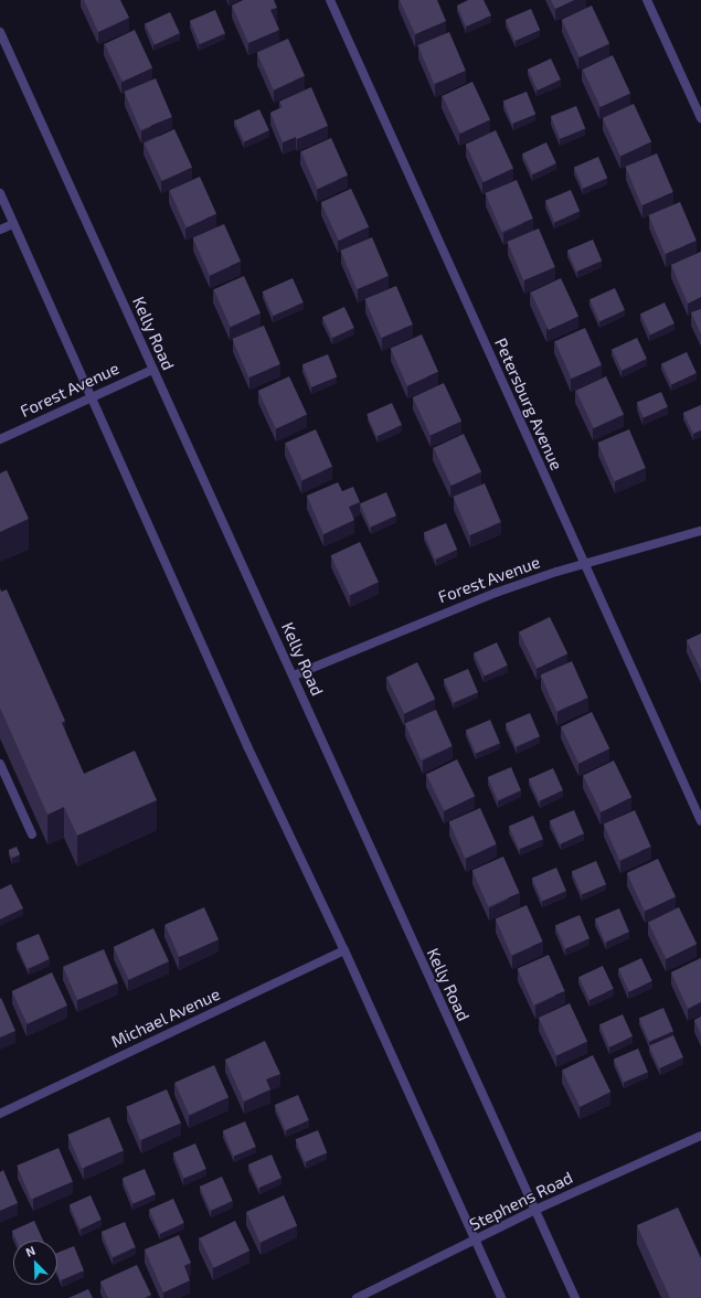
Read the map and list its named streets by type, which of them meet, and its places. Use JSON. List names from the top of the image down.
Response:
{
  "streets": {
    "street": [
      "Kelly Road",
      "Forest Avenue",
      "Petersburg Avenue",
      "Michael Avenue",
      "Stephens Road"
    ]
  },
  "crossings": [
    ["Kelly Road", "Forest Avenue"],
    ["Kelly Road", "Stephens Road"],
    ["Forest Avenue", "Petersburg Avenue"]
  ],
  "north": "top left"
}
